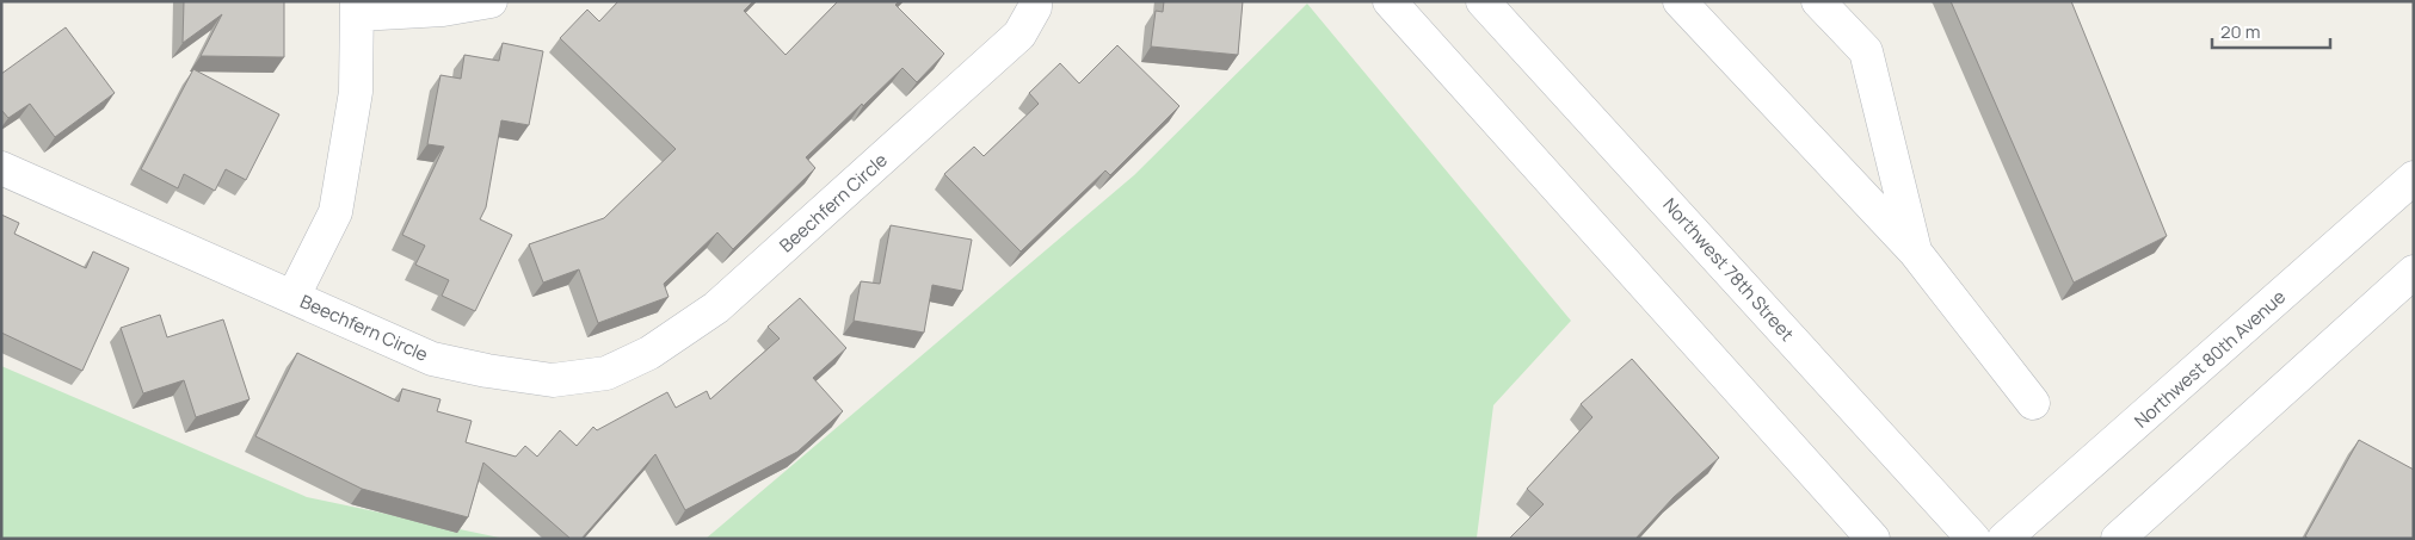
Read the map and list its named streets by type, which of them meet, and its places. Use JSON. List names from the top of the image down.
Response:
{
  "streets": {
    "street": ["Beechfern Circle", "Northwest 78th Street", "Northwest 80th Avenue"]
  },
  "scale_bar": "20 m"
}
